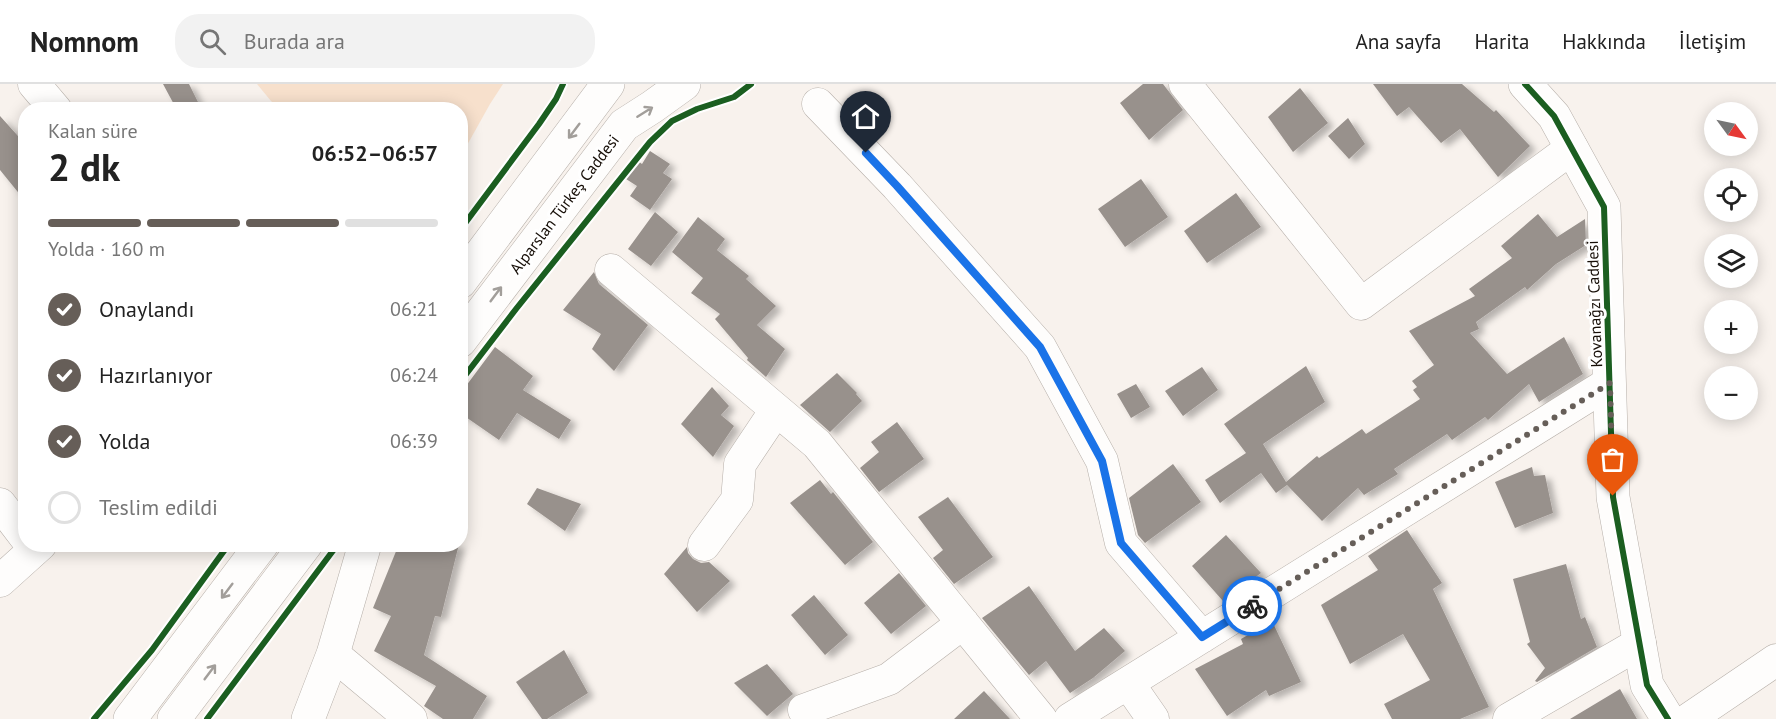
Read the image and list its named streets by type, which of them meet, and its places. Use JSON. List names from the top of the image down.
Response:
{
  "streets": {
    "main road": ["Alparslan Türkeş Caddesi", "Kovanağzı Caddesi"]
  },
  "north": "bottom right",
  "page": {
    "header": "Nomnom",
    "search": "Burada ara",
    "nav": [
      "Ana sayfa",
      "Harita",
      "Hakkında",
      "İletişim"
    ],
    "map_buttons": ["+", "−"],
    "heading": ["2 dk", "Kalan süre", "06:52–06:57"],
    "bar": "Yolda · 160 m",
    "list": [
      ["Onaylandı", "06:21"],
      ["Hazırlanıyor", "06:24"],
      ["Yolda", "06:39"],
      "Teslim edildi"
    ]
  }
}
